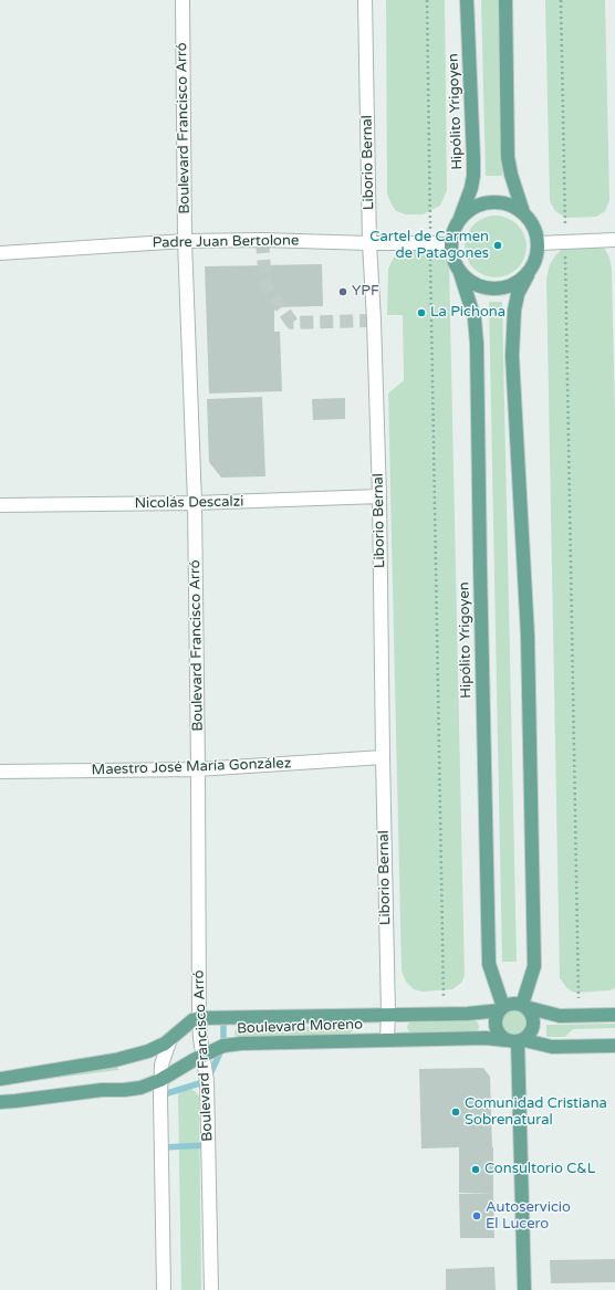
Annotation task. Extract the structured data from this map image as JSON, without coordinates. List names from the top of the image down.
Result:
{
  "streets": {
    "main road": ["Hipólito Yrigoyen", "Boulevard Moreno"],
    "street": [
      "Boulevard Francisco Arró",
      "Liborio Bernal",
      "Padre Juan Bertolone",
      "Nicolás Descalzi",
      "Maestro José María González"
    ]
  },
  "crossings": [
    ["Hipólito Yrigoyen", "Padre Juan Bertolone"],
    ["Hipólito Yrigoyen", "Boulevard Moreno"],
    ["Boulevard Francisco Arró", "Padre Juan Bertolone"],
    ["Boulevard Francisco Arró", "Nicolás Descalzi"],
    ["Boulevard Francisco Arró", "Maestro José María González"],
    ["Boulevard Francisco Arró", "Boulevard Moreno"],
    ["Liborio Bernal", "Padre Juan Bertolone"],
    ["Liborio Bernal", "Nicolás Descalzi"],
    ["Liborio Bernal", "Maestro José María González"],
    ["Liborio Bernal", "Boulevard Moreno"]
  ],
  "places": [
    "Cartel de Carmen de Patagones",
    "YPF",
    "La Pichona",
    "Comunidad Cristiana Sobrenatural",
    "Consultorio C&L",
    "Autoservicio El Lucero"
  ]
}
